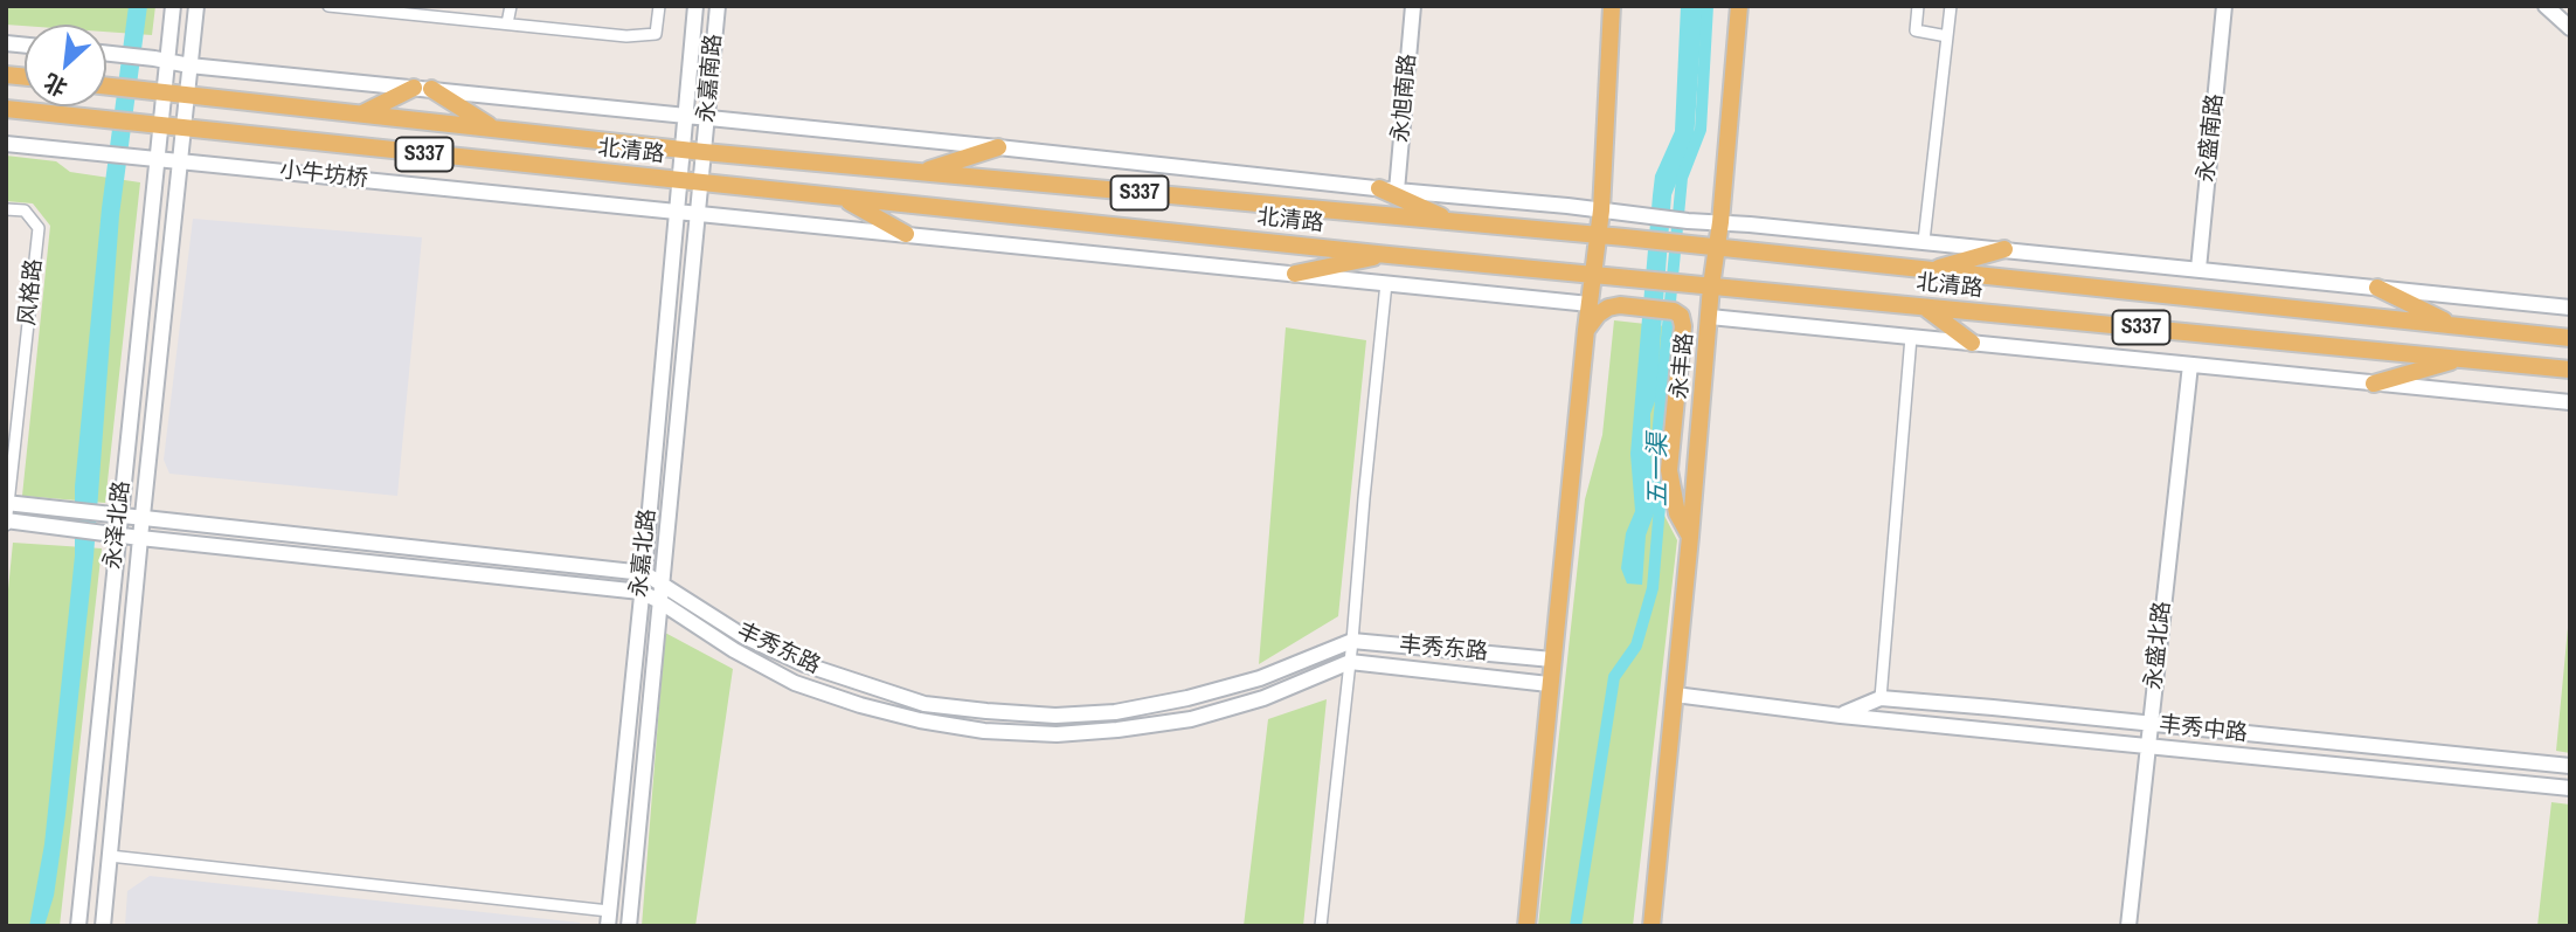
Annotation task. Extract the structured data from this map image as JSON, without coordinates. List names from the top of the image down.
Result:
{
  "streets": {
    "main road": ["北清路", "S337", "永丰路"],
    "street": [
      "永嘉南路",
      "永旭南路",
      "永盛南路",
      "小牛坊桥",
      "风格路",
      "永泽北路",
      "永嘉北路",
      "永盛北路",
      "丰秀东路",
      "丰秀中路"
    ]
  },
  "crossings": [
    ["永嘉南路", "北清路"],
    ["永嘉南路", "永嘉北路"],
    ["永旭南路", "北清路"],
    ["永盛南路", "北清路"],
    ["北清路", "永丰路"],
    ["北清路", "永泽北路"],
    ["北清路", "永嘉北路"],
    ["小牛坊桥", "永泽北路"],
    ["小牛坊桥", "永嘉北路"],
    ["风格路", "丰秀东路"],
    ["永丰路", "丰秀中路"],
    ["永泽北路", "丰秀东路"],
    ["永嘉北路", "丰秀东路"],
    ["永盛北路", "丰秀中路"]
  ],
  "water": ["五一渠"],
  "north": "bottom left"
}
